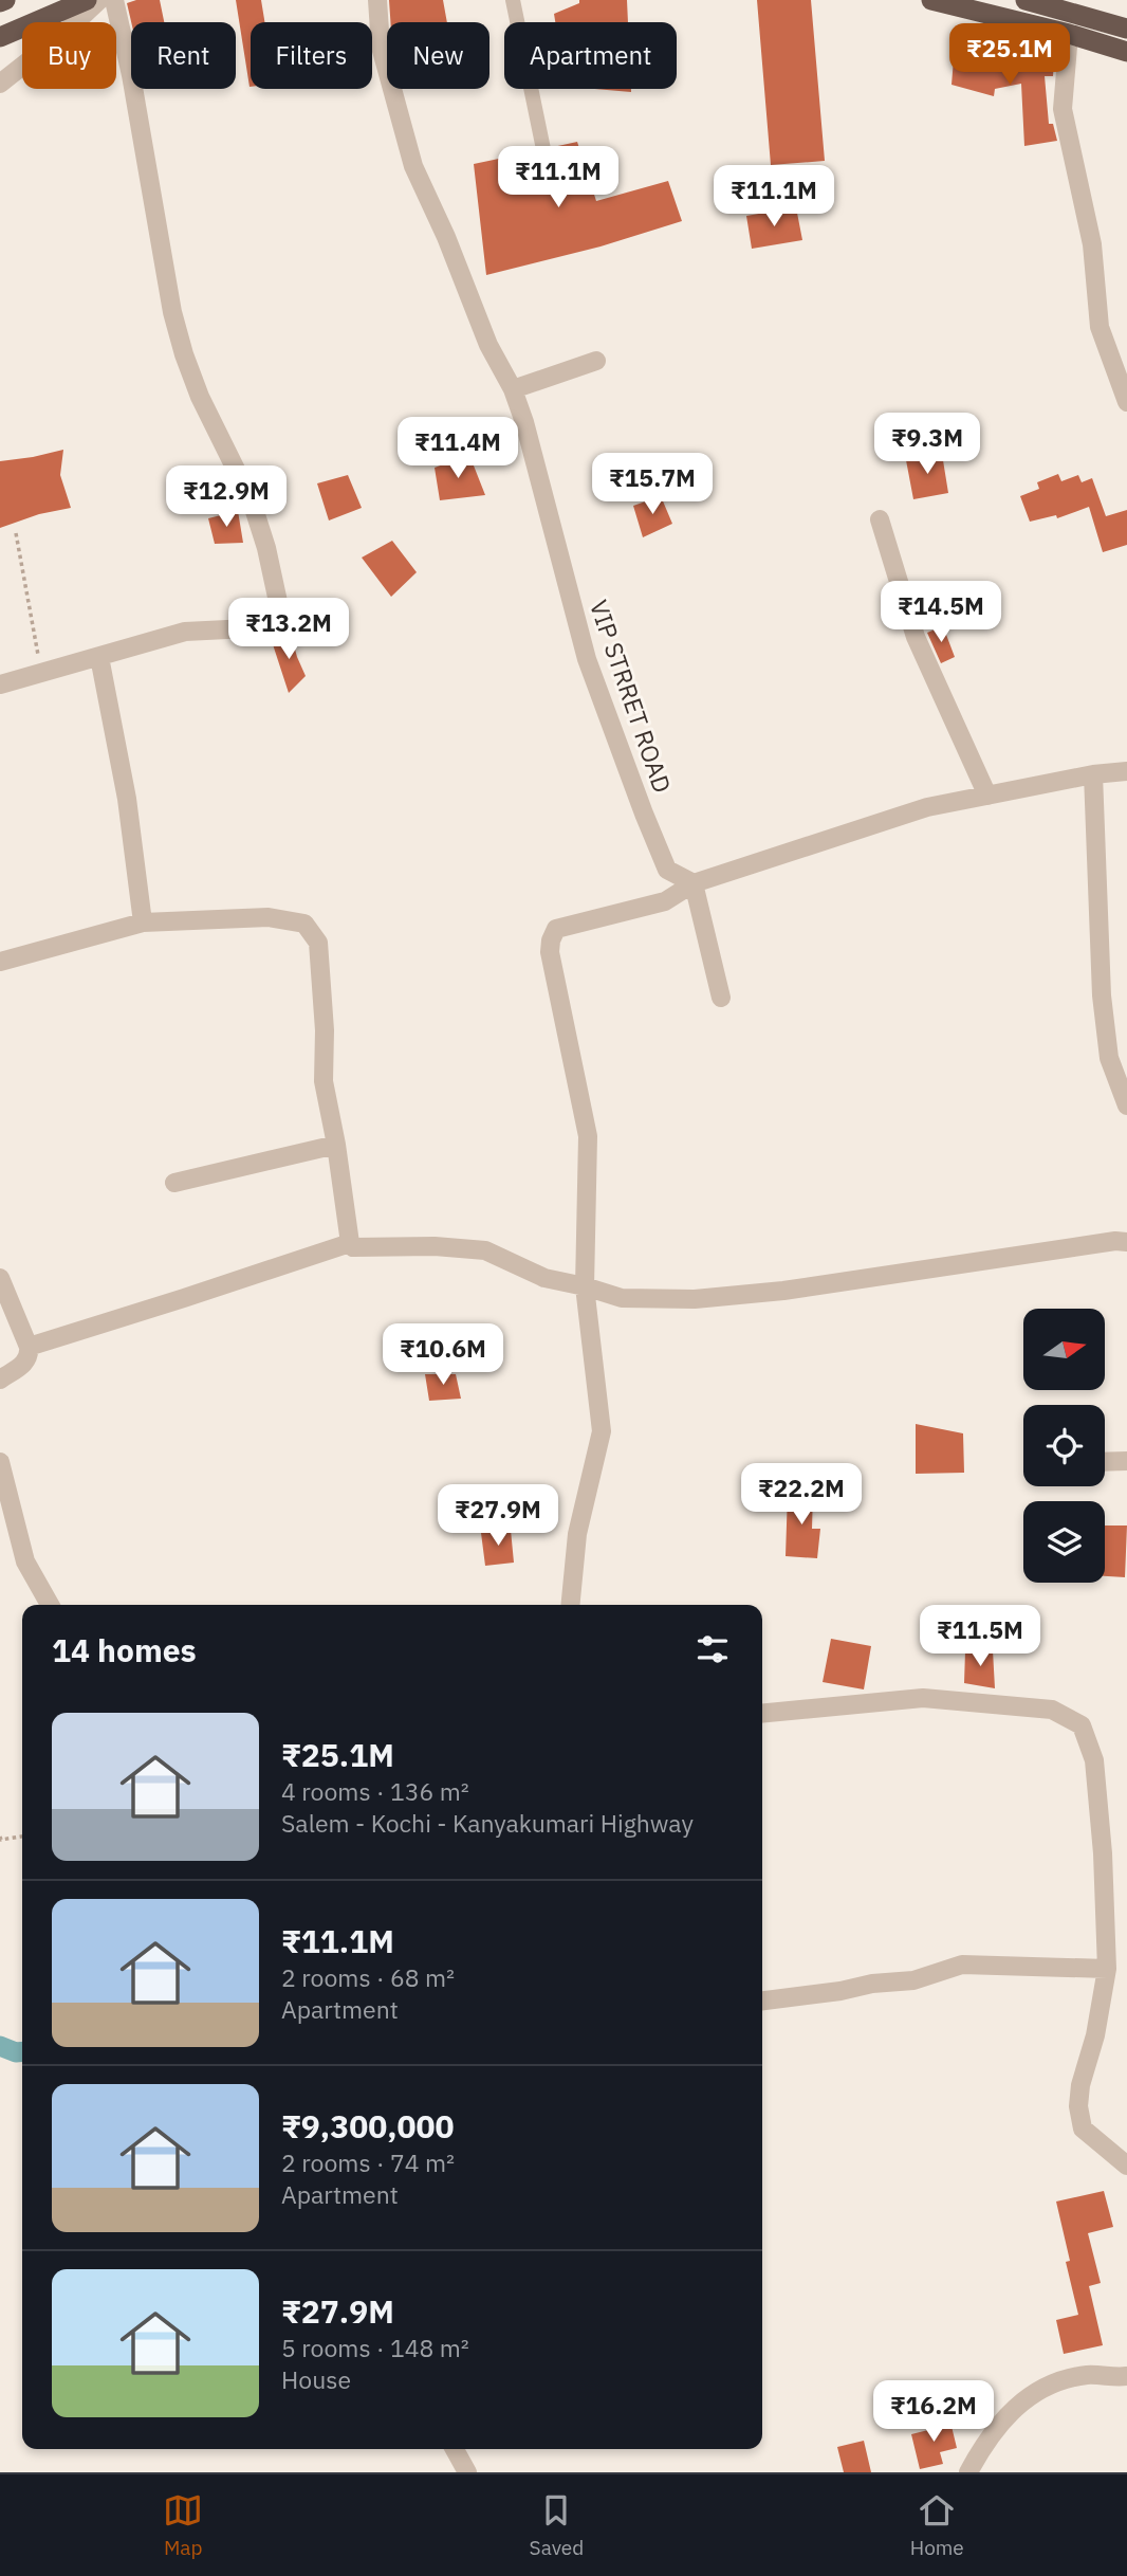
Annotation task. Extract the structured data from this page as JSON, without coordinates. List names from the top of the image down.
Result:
{
  "streets": {
    "street": ["VIP STRRET ROAD"]
  },
  "north": "right",
  "page": {
    "chip": [
      "Buy",
      "Rent",
      "Filters",
      "New",
      "Apartment"
    ],
    "price": [
      "₹25.1M",
      "₹11.1M",
      "₹11.1M",
      "₹9.3M",
      "₹11.4M",
      "₹15.7M",
      "₹12.9M",
      "₹14.5M",
      "₹13.2M",
      "₹10.6M",
      "₹22.2M",
      "₹27.9M",
      "₹11.5M",
      "₹16.2M"
    ],
    "heading": "14 homes",
    "list": [
      {
        "name": "₹25.1M",
        "note": "4 rooms · 136 m² · Salem - Kochi - Kanyakumari Highway"
      },
      {
        "name": "₹11.1M",
        "note": "2 rooms · 68 m² · Apartment"
      },
      {
        "name": "₹9,300,000",
        "note": "2 rooms · 74 m² · Apartment"
      },
      {
        "name": "₹27.9M",
        "note": "5 rooms · 148 m² · House"
      }
    ],
    "tabs": ["Map", "Saved", "Home"]
  }
}
